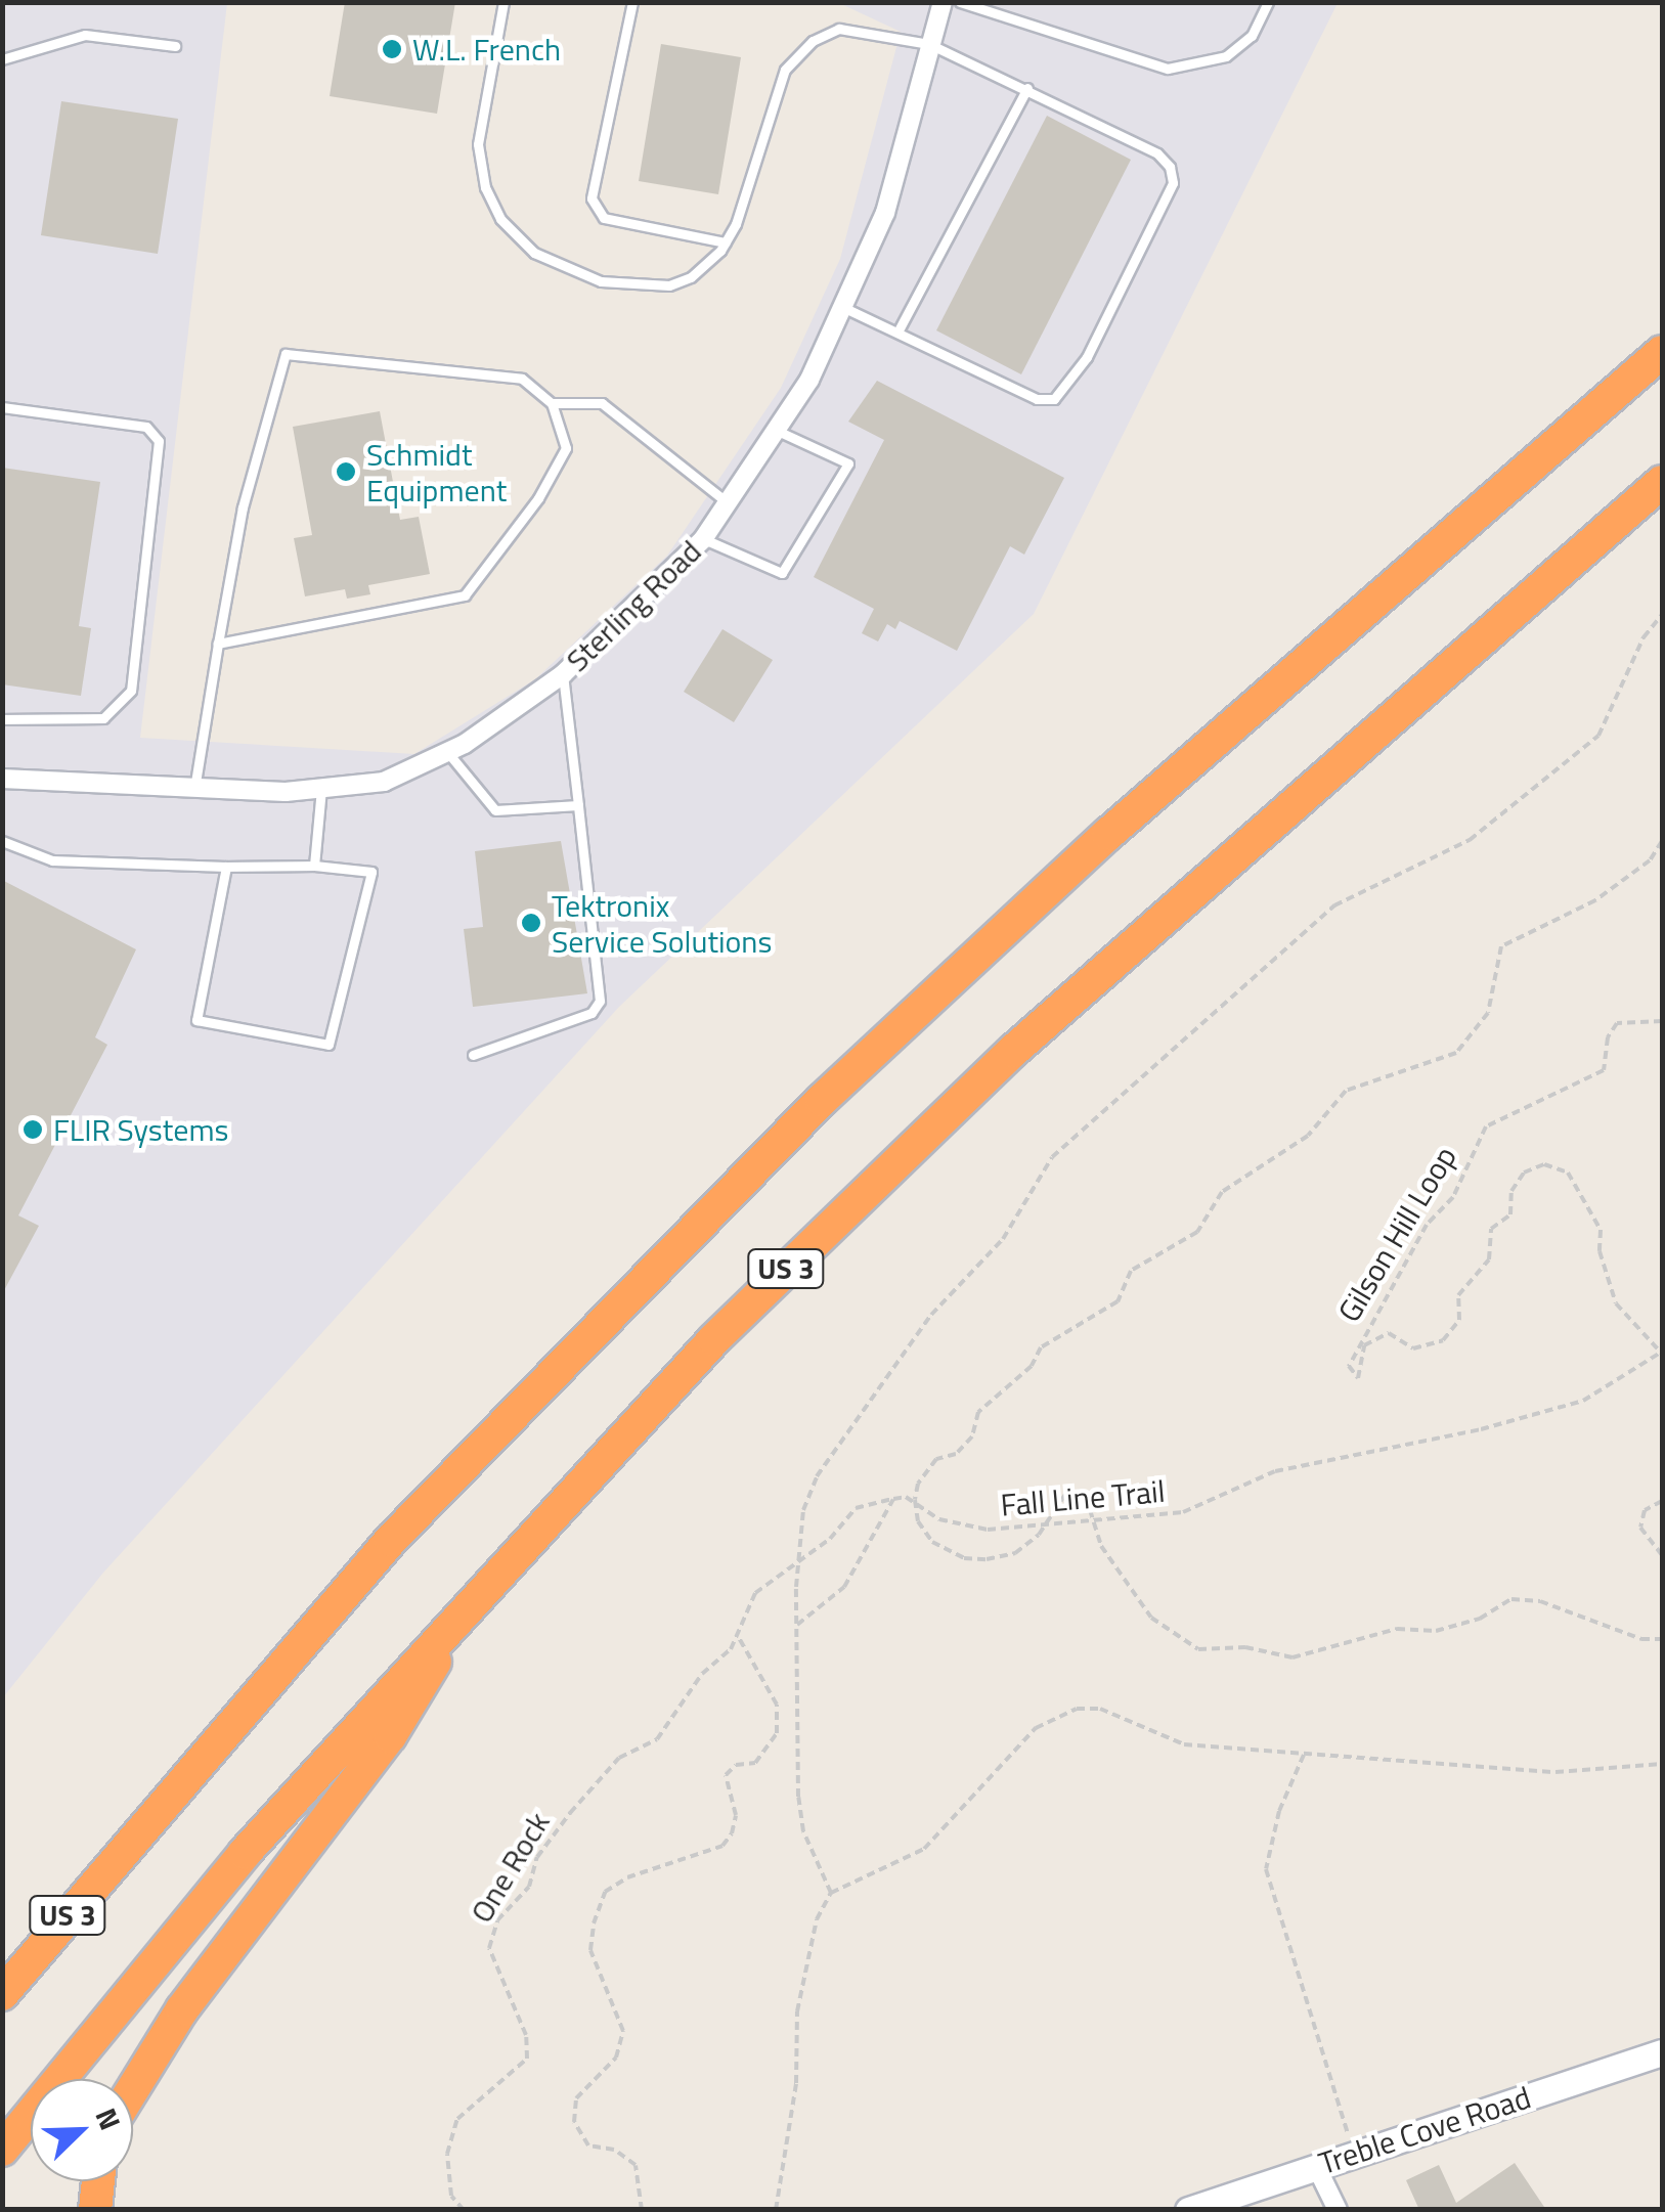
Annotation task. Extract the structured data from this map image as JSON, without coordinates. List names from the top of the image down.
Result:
{
  "streets": {
    "highway": ["US 3"],
    "main road": ["Treble Cove Road"],
    "street": ["Sterling Road"],
    "path": ["Gilson Hill Loop", "Fall Line Trail", "One Rock"]
  },
  "crossings": [
    ["Gilson Hill Loop", "Fall Line Trail"],
    ["Fall Line Trail", "One Rock"]
  ],
  "places": [
    "W.L. French",
    "Schmidt Equipment",
    "Tektronix Service Solutions",
    "FLIR Systems"
  ],
  "north": "top right"
}
